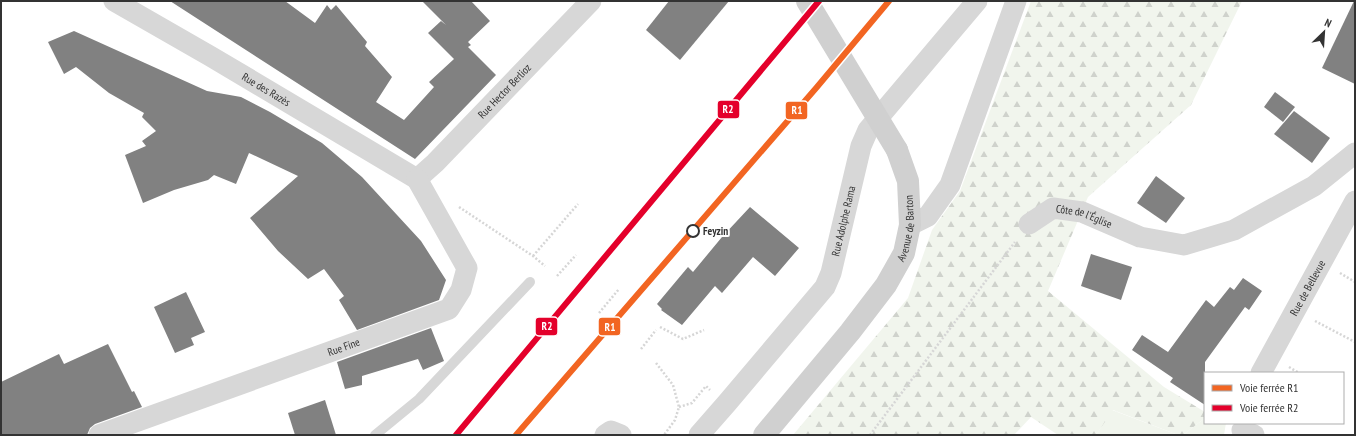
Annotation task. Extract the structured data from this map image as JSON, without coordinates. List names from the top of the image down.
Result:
{
  "streets": {
    "street": [
      "Rue des Razès",
      "Rue Hector Berlioz",
      "Côte de l'Église",
      "Rue Adolphe Rama",
      "Avenue de Barton",
      "Rue de Bellevue",
      "Rue Fine"
    ]
  },
  "crossings": [
    ["Rue des Razès", "Rue Hector Berlioz"],
    ["Rue des Razès", "Rue Fine"],
    ["Rue Hector Berlioz", "Rue Fine"]
  ],
  "places": ["Feyzin"],
  "lines": ["rail line R1", "rail line R2"],
  "legend": ["Voie ferrée R1", "Voie ferrée R2"],
  "north": "top right"
}
